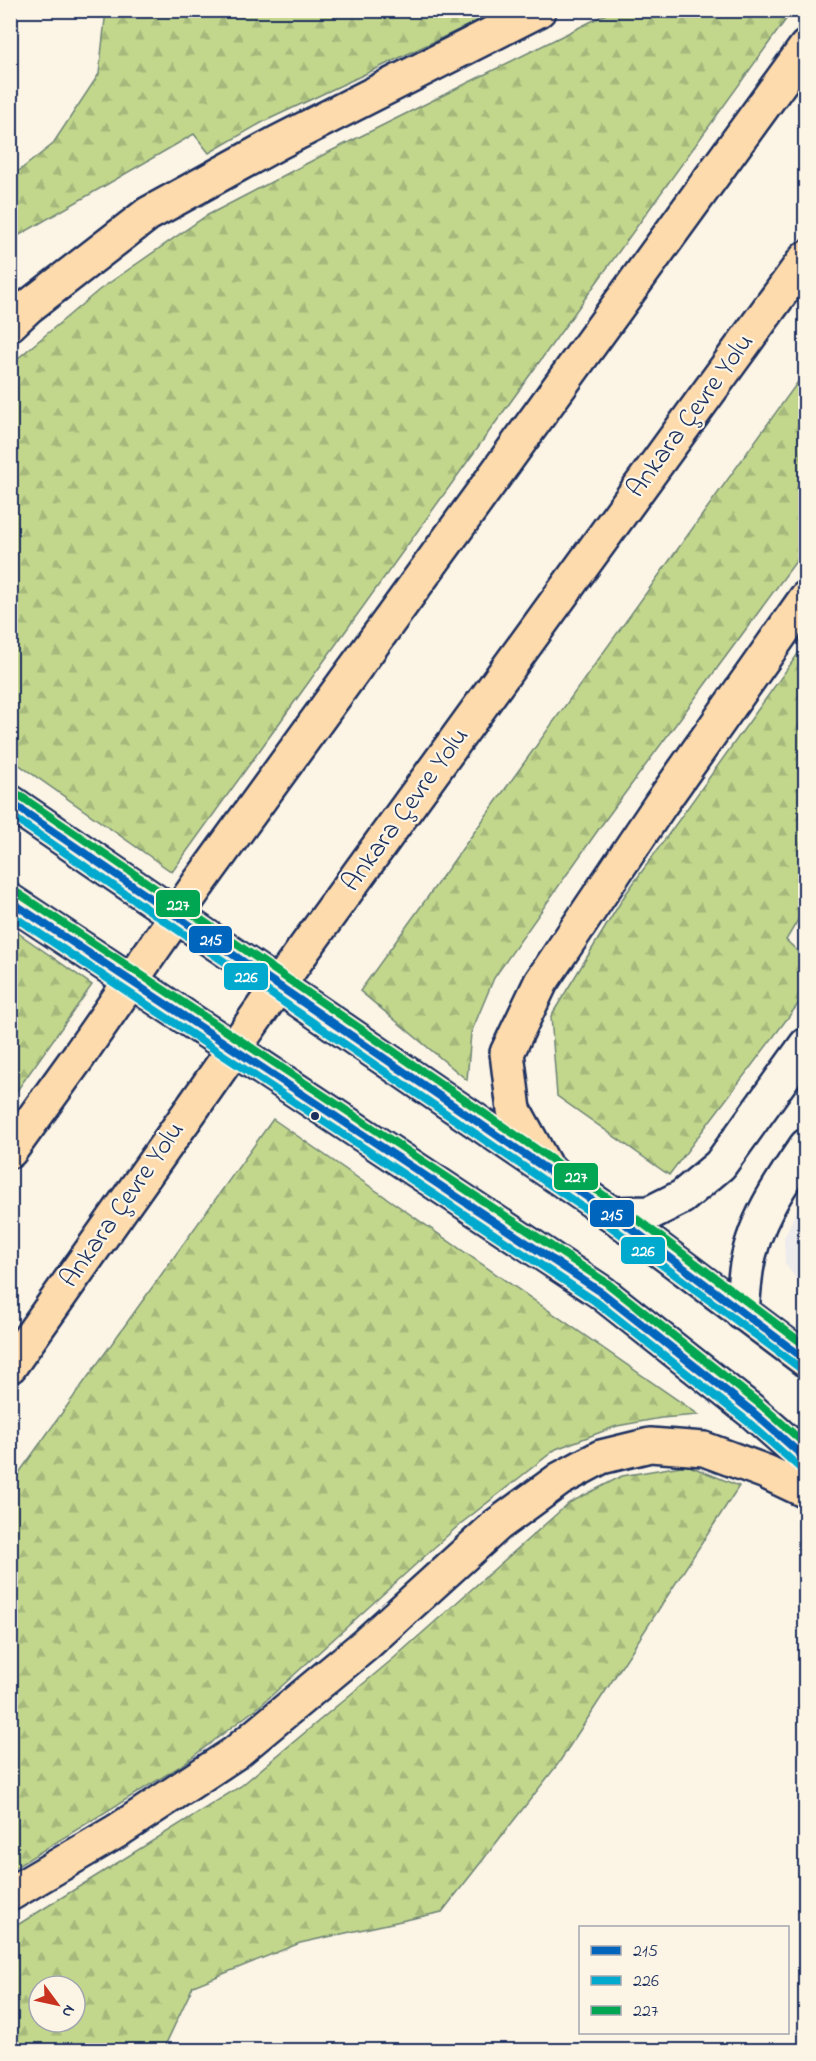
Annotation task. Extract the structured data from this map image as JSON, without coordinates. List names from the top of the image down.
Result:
{
  "streets": {
    "main road": ["Ankara Çevre Yolu"]
  },
  "lines": ["transit line 227", "transit line 215", "transit line 226"],
  "legend": ["215", "226", "227"],
  "north": "bottom right"
}
